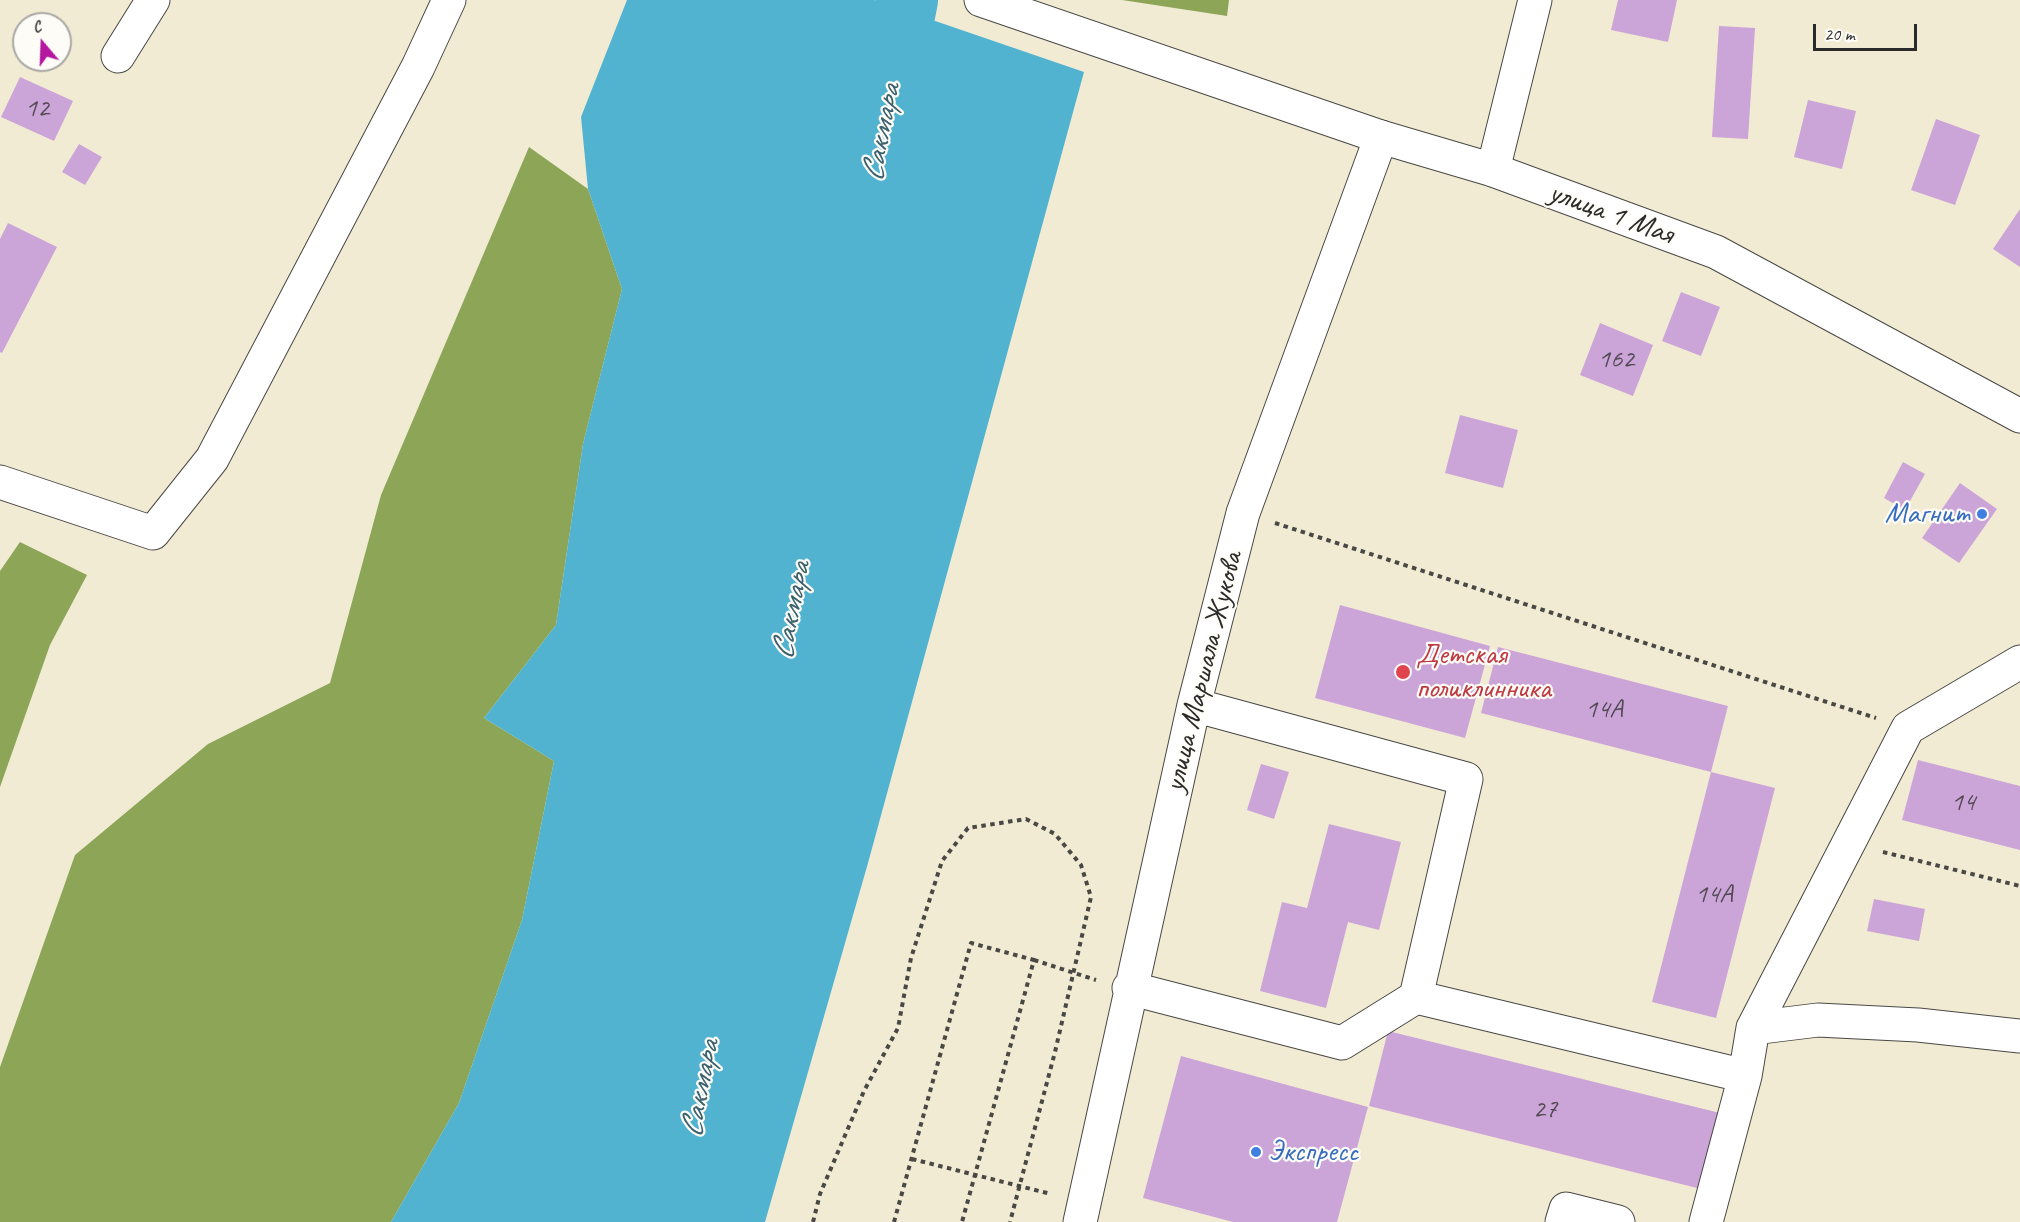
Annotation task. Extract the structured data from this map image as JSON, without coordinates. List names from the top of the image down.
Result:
{
  "streets": {
    "street": ["улица 1 Мая", "улица Маршала Жукова"]
  },
  "crossings": [
    ["улица 1 Мая", "улица Маршала Жукова"]
  ],
  "water": ["Сакмара"],
  "places": ["Магнит", "Детская поликлинника", "Экспресс"],
  "house_numbers": [
    "12",
    "162",
    "14А",
    "14",
    "14А",
    "27"
  ],
  "scale_bar": "20 m",
  "north": "top"
}
